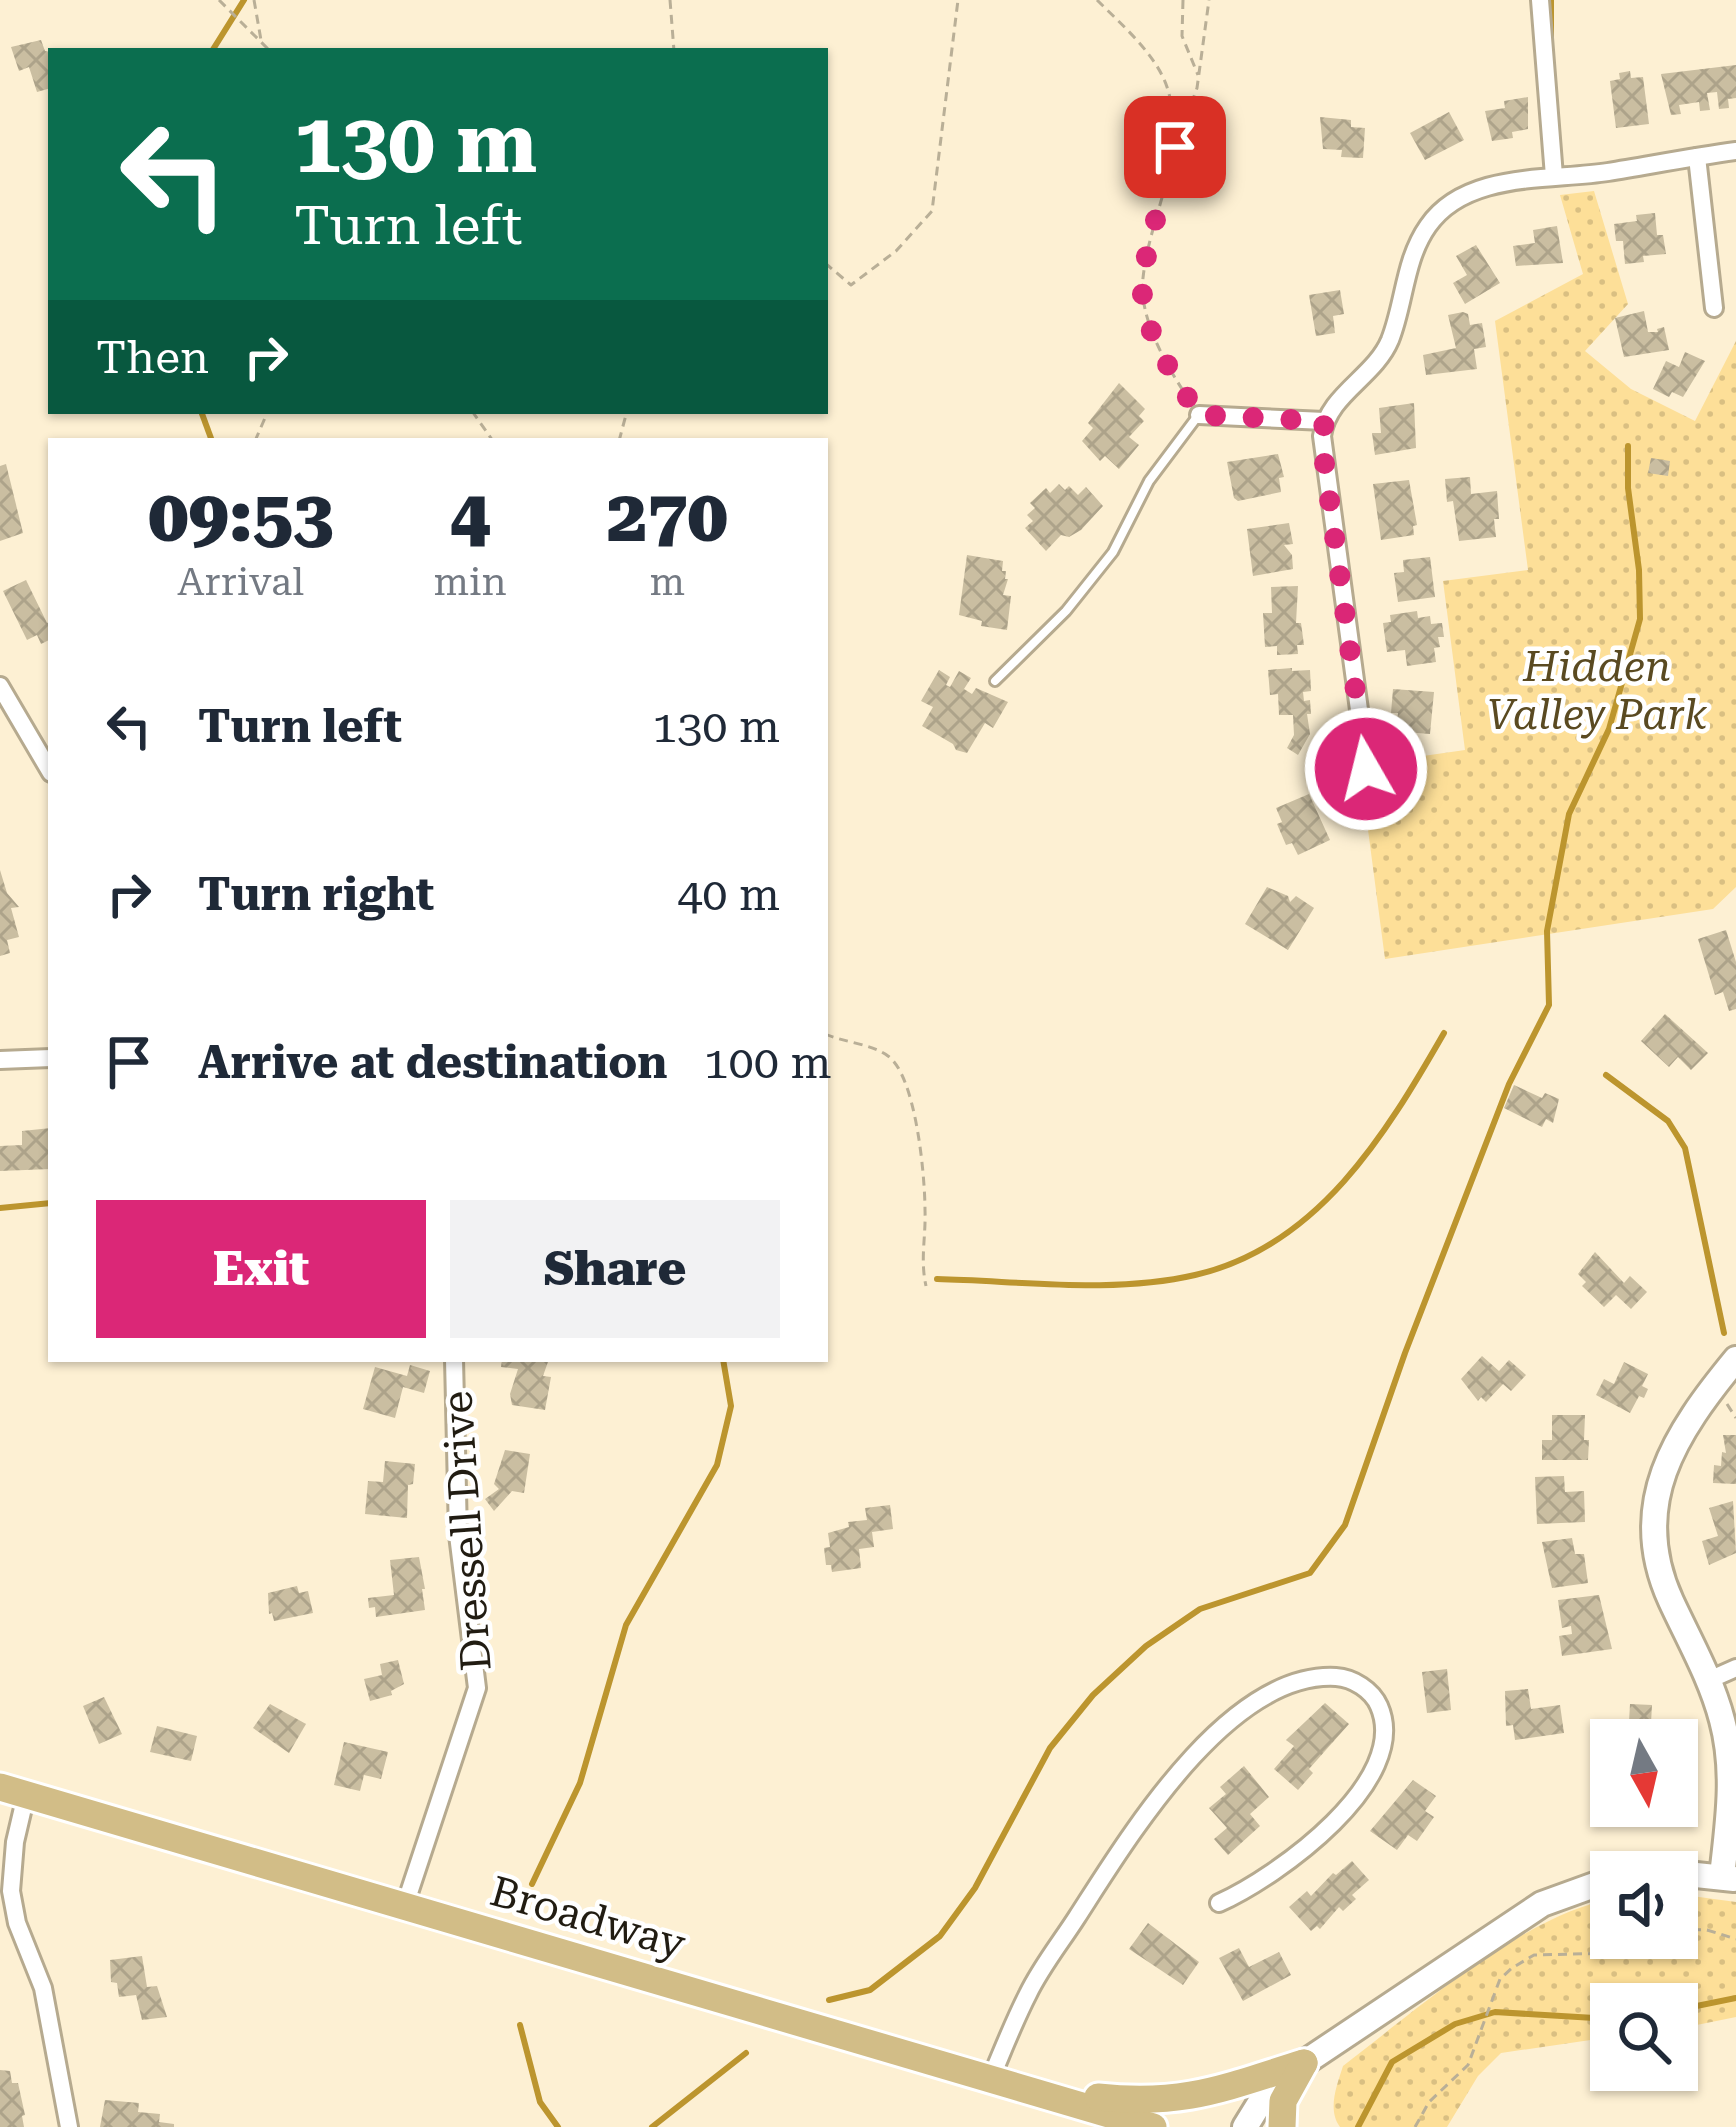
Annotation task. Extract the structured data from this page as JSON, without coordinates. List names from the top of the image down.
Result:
{
  "streets": {
    "main road": ["Broadway"],
    "street": ["Dressell Drive"]
  },
  "crossings": [
    ["Dressell Drive", "Broadway"]
  ],
  "parks": ["Hidden Valley Park"],
  "north": "bottom",
  "page": {
    "turn": ["130 m", "Turn left"],
    "then": "Then",
    "eta": [
      "09:53",
      "Arrival",
      "4",
      "min",
      "270",
      "m"
    ],
    "list": [
      {
        "name": "Turn left",
        "value": "130 m"
      },
      {
        "name": "Turn right",
        "value": "40 m"
      },
      {
        "name": "Arrive at destination",
        "value": "100 m"
      }
    ],
    "buttons": ["Exit", "Share"]
  }
}
